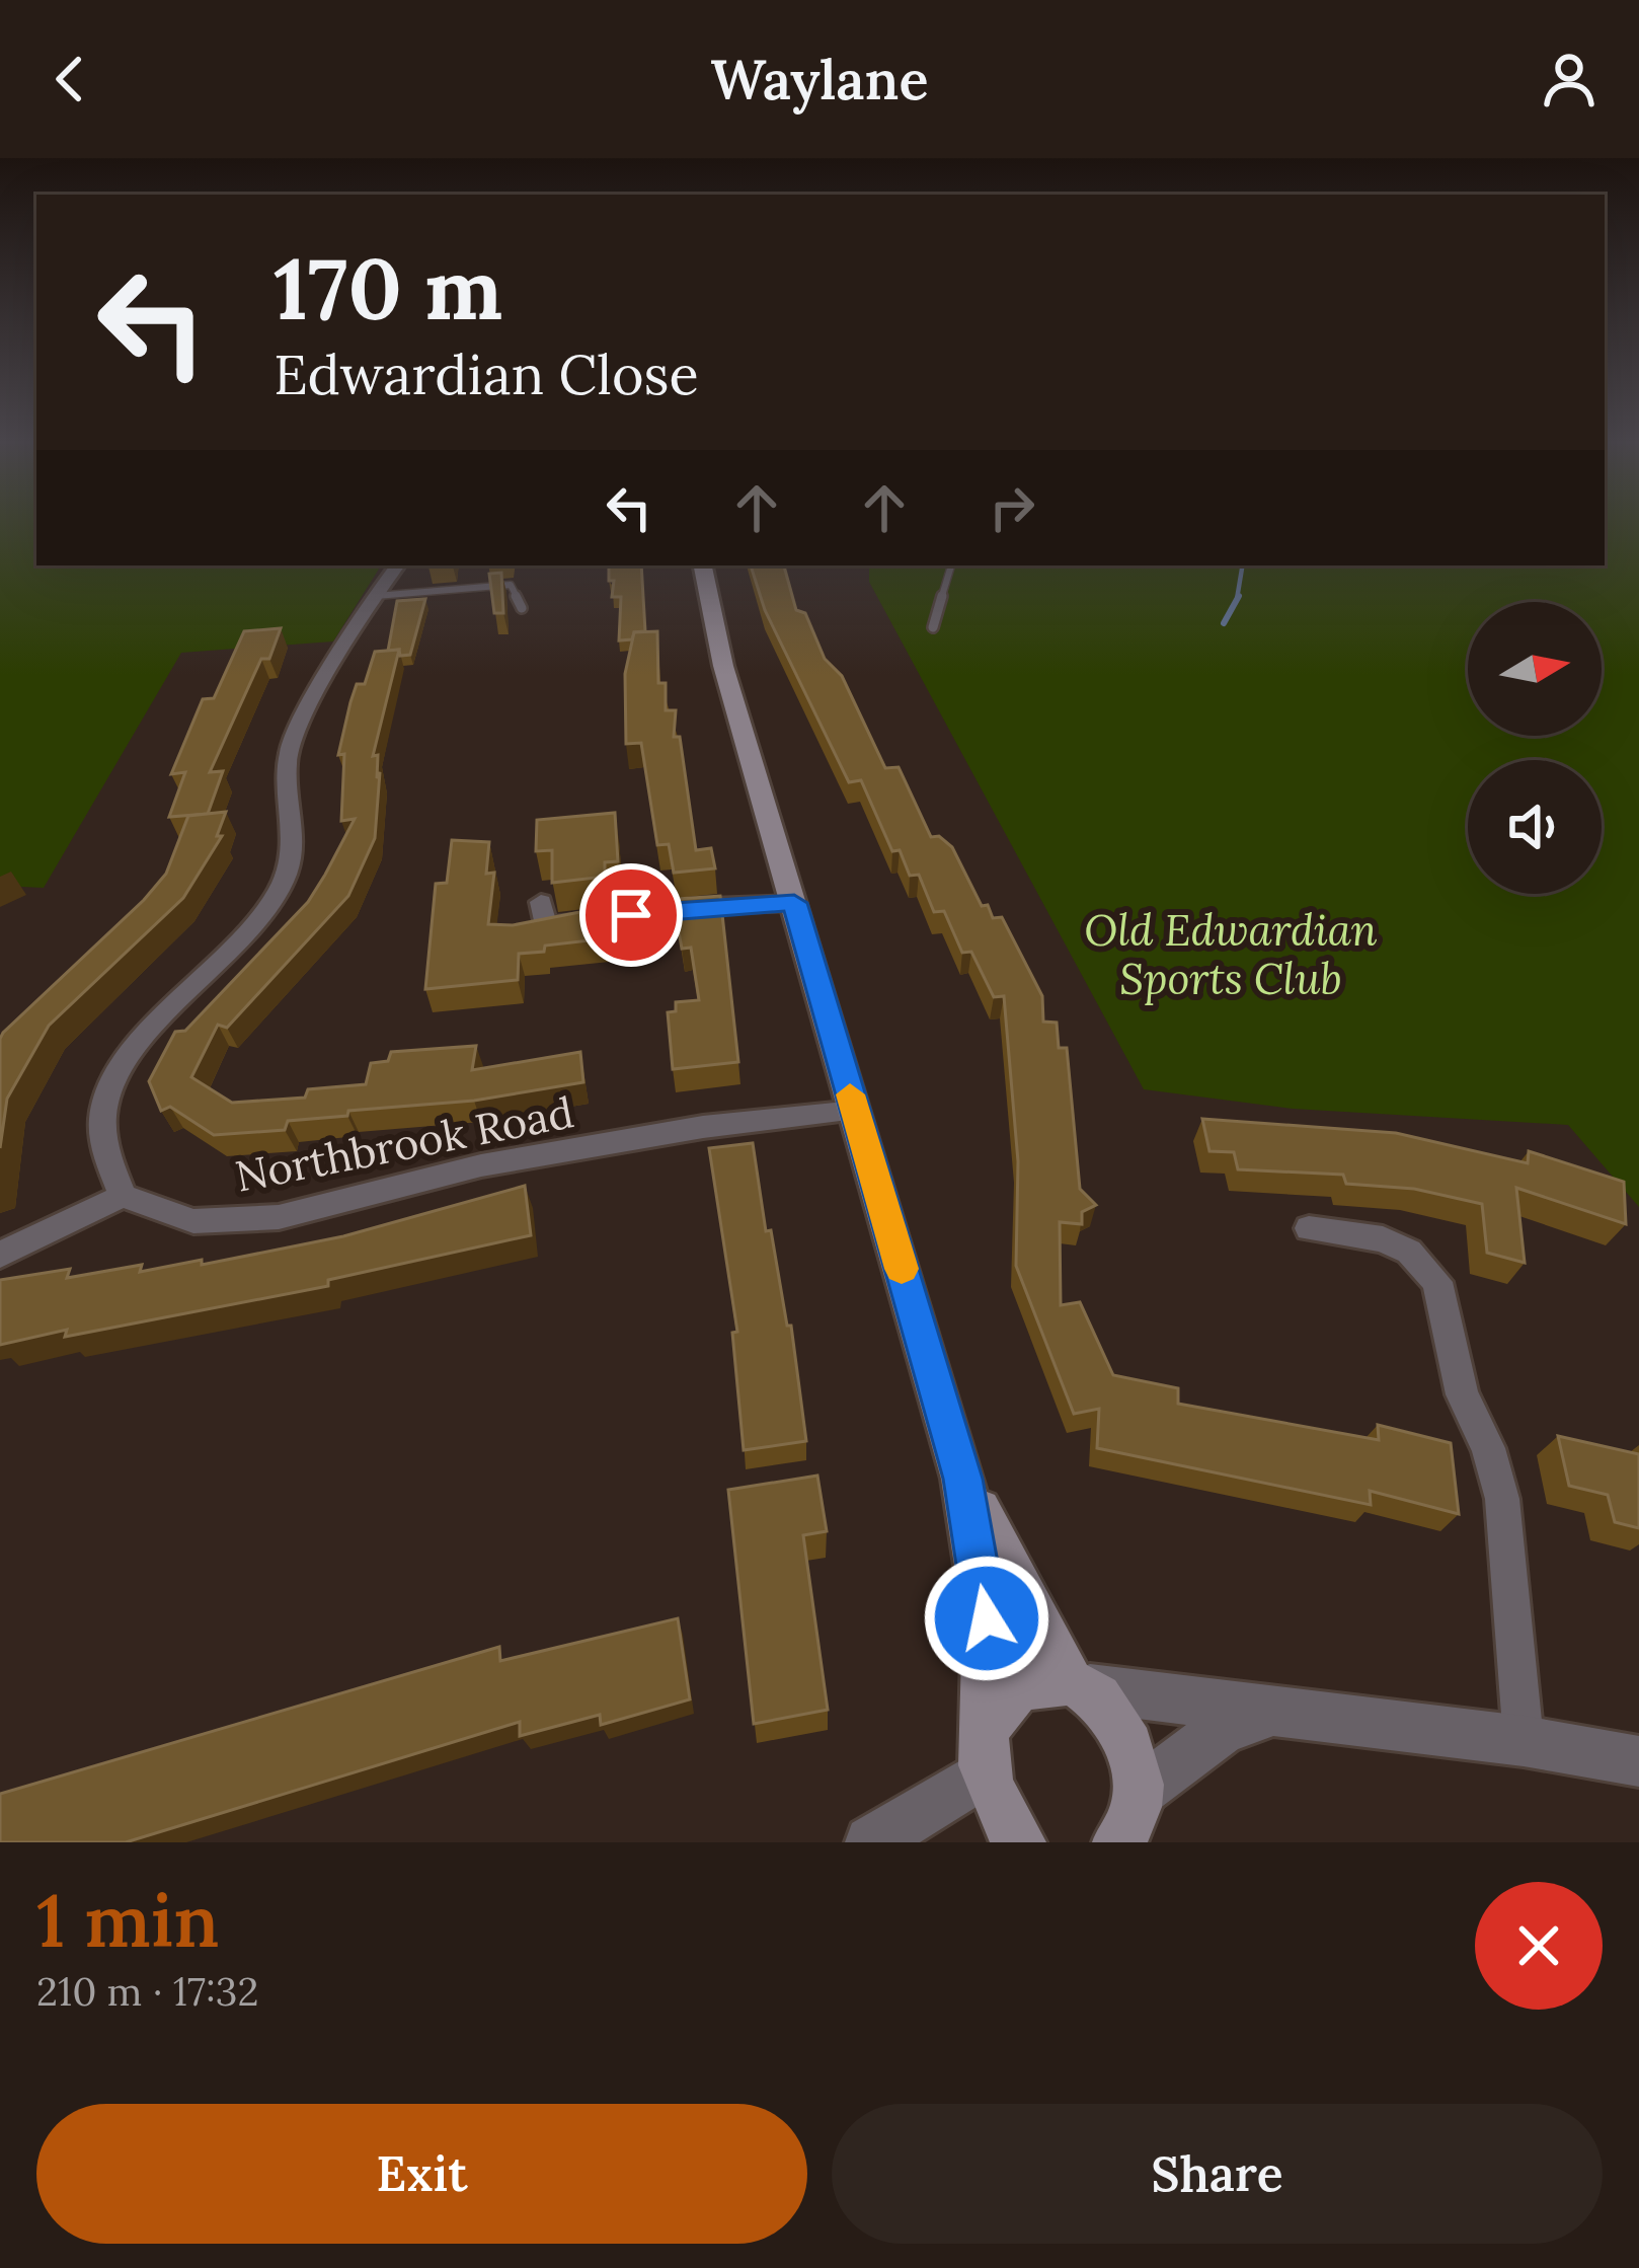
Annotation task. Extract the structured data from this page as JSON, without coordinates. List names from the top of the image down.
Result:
{
  "streets": {
    "street": ["Northbrook Road"]
  },
  "parks": ["Old Edwardian Sports Club"],
  "north": "right",
  "page": {
    "header": "Waylane",
    "turn": ["170 m", "Edwardian Close"],
    "heading": ["1 min", "210 m · 17:32"],
    "buttons": ["Exit", "Share"]
  }
}
